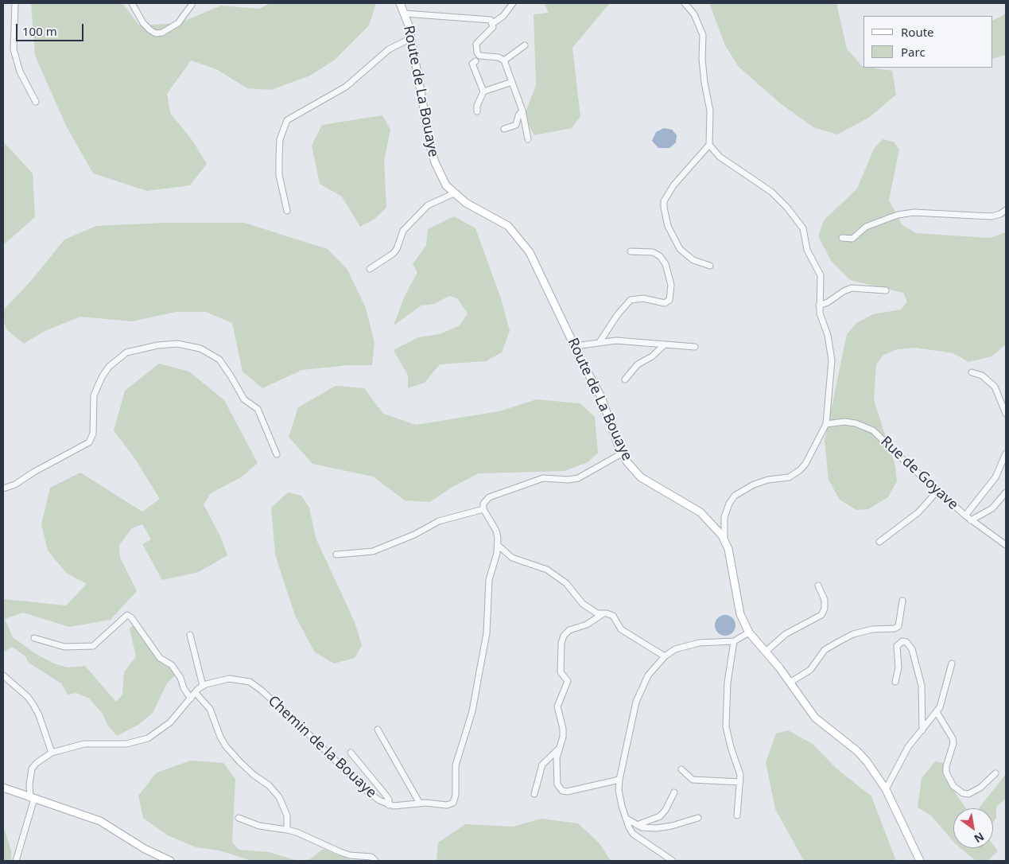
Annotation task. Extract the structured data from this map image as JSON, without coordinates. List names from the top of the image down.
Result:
{
  "streets": {
    "main road": ["Route de La Bouaye"],
    "street": ["Rue de Goyave", "Chemin de la Bouaye"]
  },
  "legend": ["Route", "Parc"],
  "scale_bar": "100 m",
  "north": "bottom right"
}
